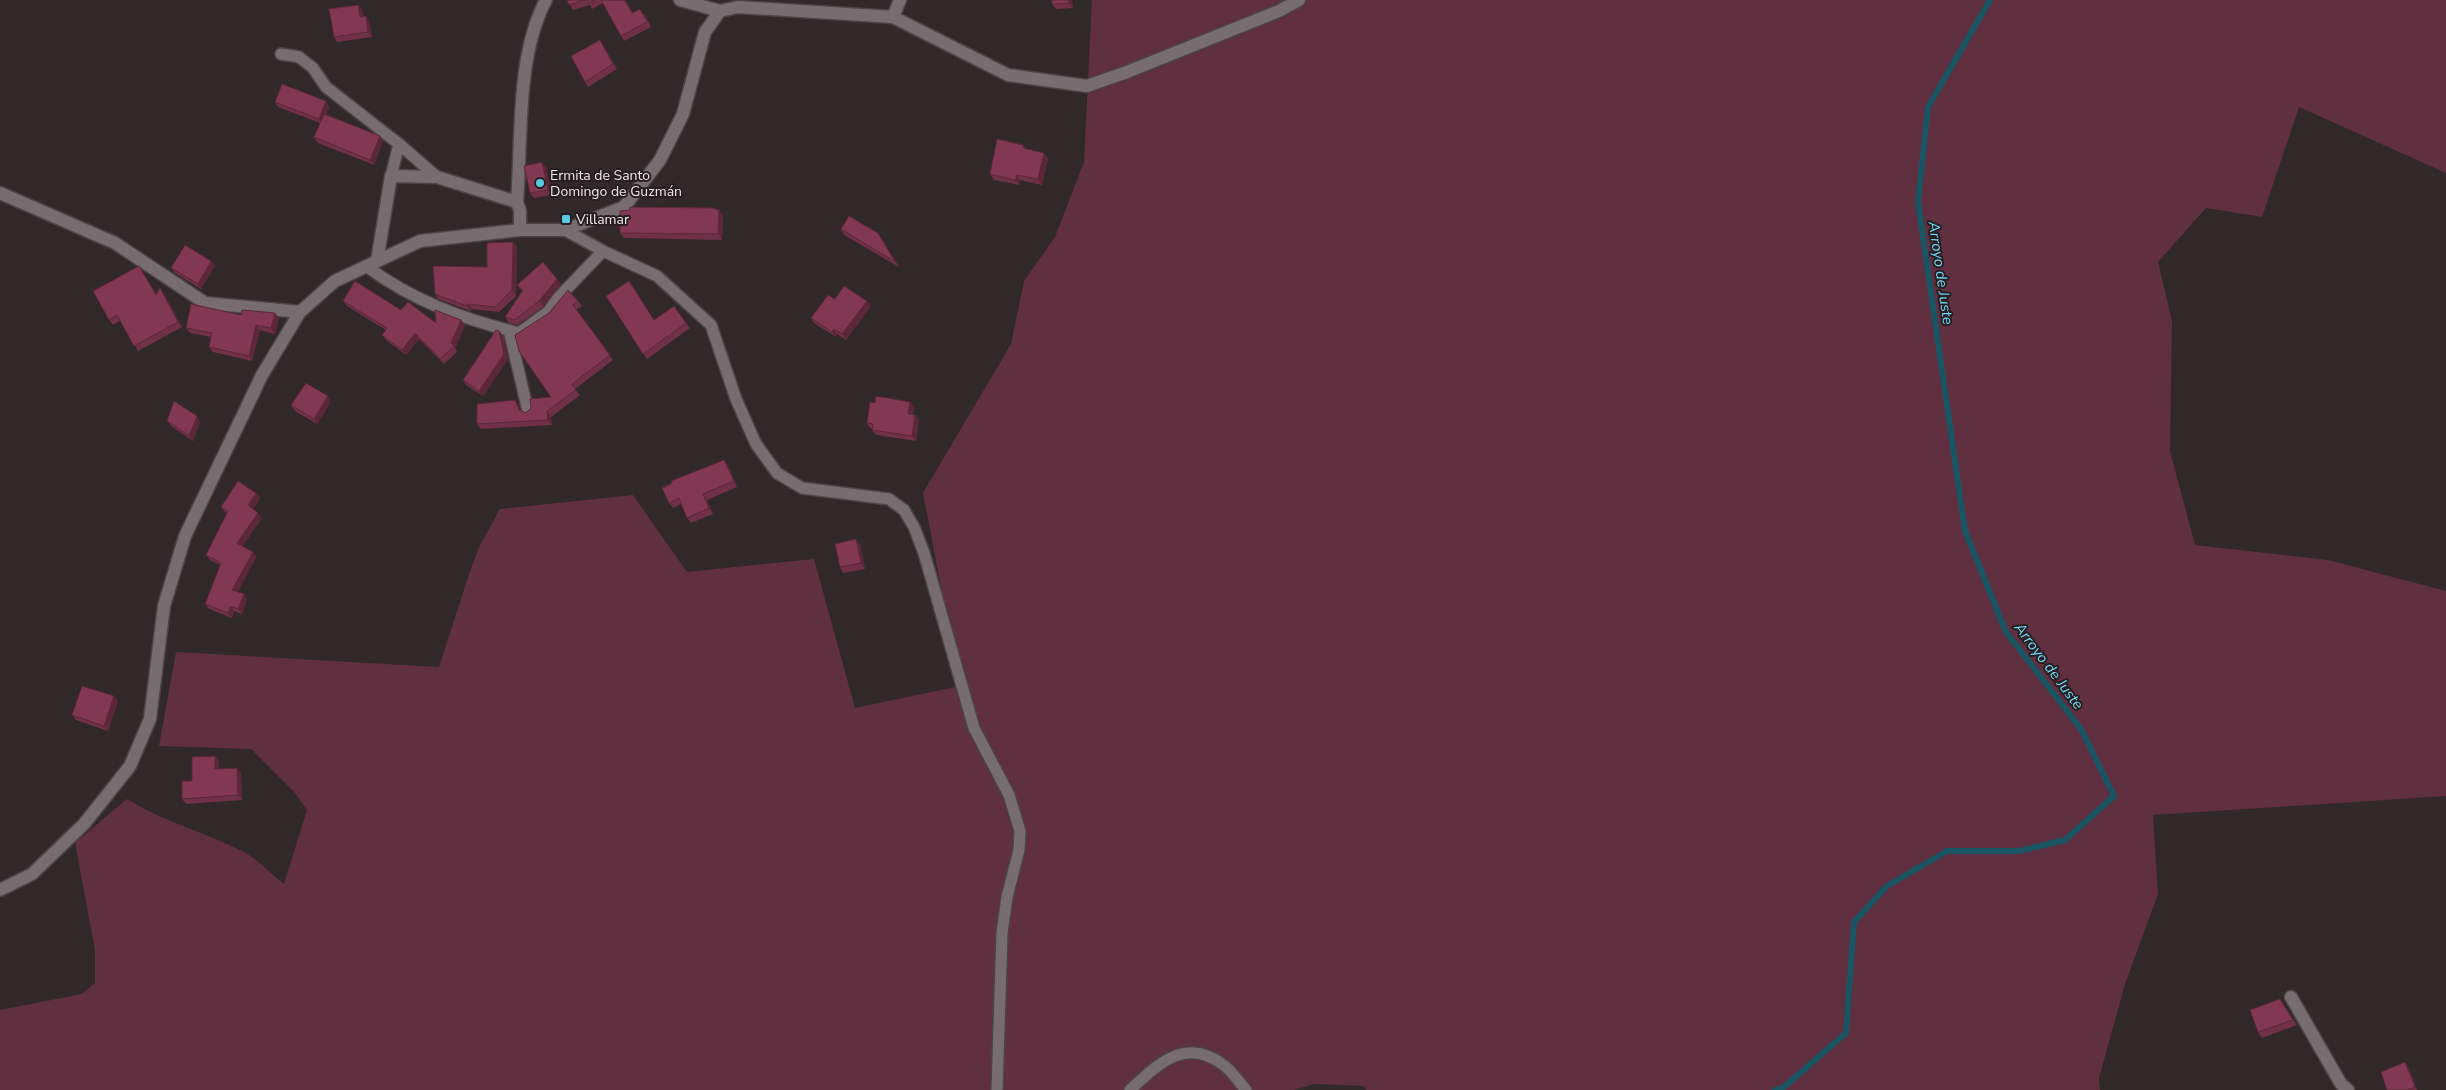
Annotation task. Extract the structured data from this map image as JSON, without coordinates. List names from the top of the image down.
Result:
{
  "water": ["Arroyo de Juste"],
  "places": {
    "other": ["Ermita de Santo Domingo de Guzmán"],
    "transit": ["Villamar"]
  }
}
